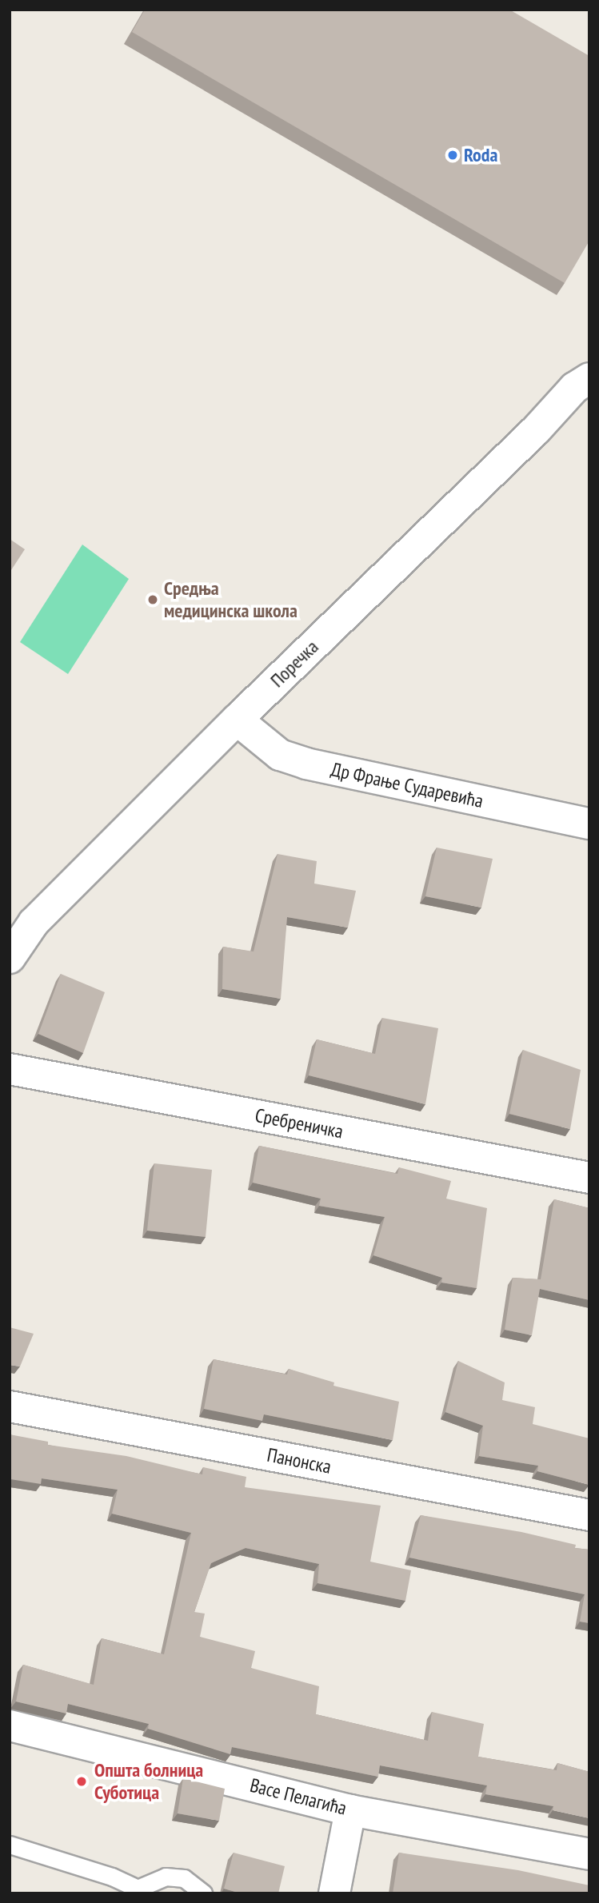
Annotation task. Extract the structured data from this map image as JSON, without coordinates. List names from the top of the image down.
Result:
{
  "streets": {
    "street": [
      "Поречка",
      "Др Фрање Сударевића",
      "Сребреничка",
      "Панонска",
      "Васе Пелагића"
    ]
  },
  "crossings": [
    ["Поречка", "Др Фрање Сударевића"]
  ],
  "places": ["Roda", "Средња медицинска школа", "Општа болница Суботица"]
}
